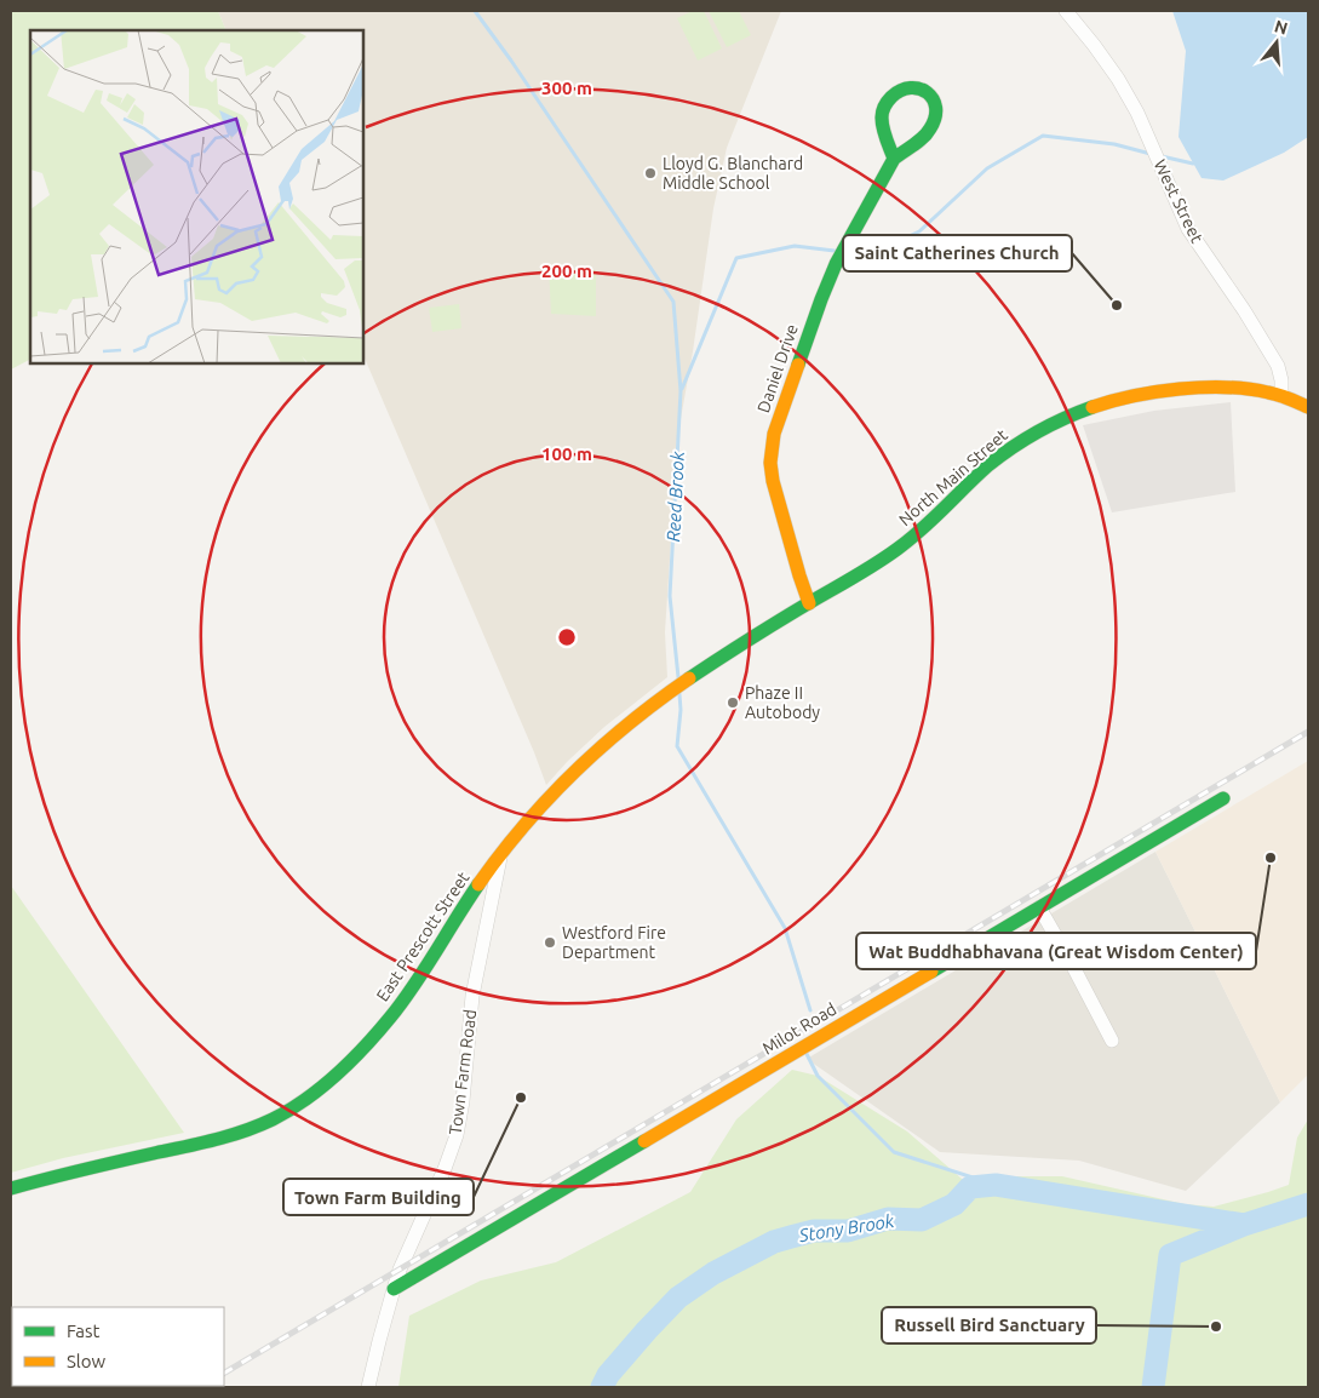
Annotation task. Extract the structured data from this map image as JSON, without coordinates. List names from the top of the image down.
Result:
{
  "streets": {
    "street": [
      "West Street",
      "Daniel Drive",
      "North Main Street",
      "East Prescott Street",
      "Milot Road",
      "Town Farm Road"
    ]
  },
  "crossings": [
    ["West Street", "North Main Street"],
    ["Daniel Drive", "North Main Street"],
    ["Daniel Drive", "East Prescott Street"],
    ["North Main Street", "East Prescott Street"],
    ["East Prescott Street", "Town Farm Road"],
    ["Milot Road", "Town Farm Road"]
  ],
  "water": ["Reed Brook", "Stony Brook"],
  "places": [
    "Lloyd G. Blanchard Middle School",
    "Saint Catherines Church",
    "Phaze II Autobody",
    "Wat Buddhabhavana (Great Wisdom Center)",
    "Westford Fire Department",
    "Town Farm Building",
    "Russell Bird Sanctuary"
  ],
  "legend": ["Fast", "Slow"],
  "north": "top",
  "rings": ["300 m", "200 m", "100 m"]
}
